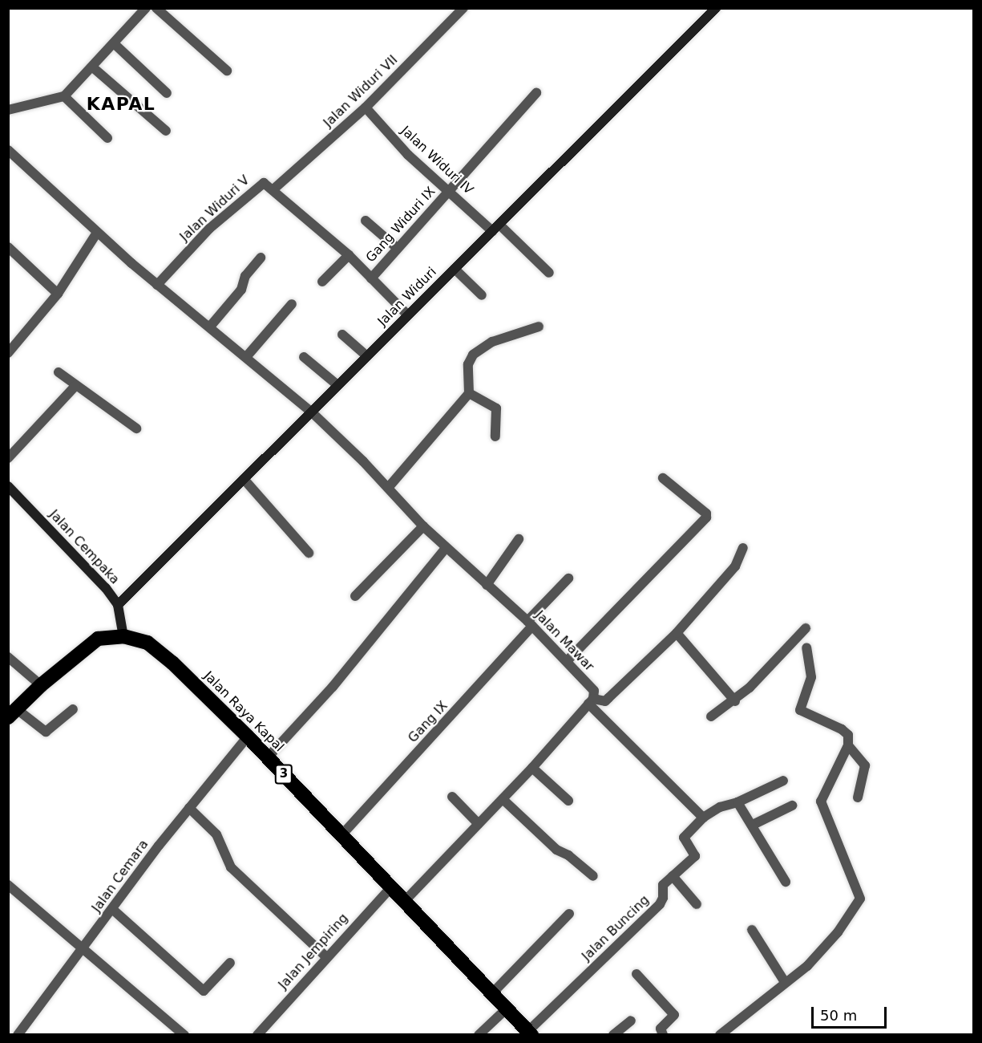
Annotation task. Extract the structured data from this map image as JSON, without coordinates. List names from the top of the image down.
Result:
{
  "streets": {
    "highway": ["Jalan Raya Kapal", "3"],
    "street": [
      "Jalan Widuri VII",
      "Jalan Widuri IV",
      "Jalan Widuri V",
      "Gang Widuri IX",
      "Jalan Widuri",
      "Jalan Cempaka",
      "Jalan Mawar",
      "Gang IX",
      "Jalan Cemara",
      "Jalan Buncing",
      "Jalan Jempiring"
    ]
  },
  "crossings": [
    ["Jalan Widuri VII", "Jalan Widuri IV"],
    ["Jalan Widuri VII", "Jalan Widuri V"],
    ["Jalan Widuri IV", "Gang Widuri IX"],
    ["Jalan Widuri IV", "Jalan Widuri"],
    ["Jalan Widuri V", "Jalan Mawar"],
    ["Jalan Widuri", "Jalan Cempaka"],
    ["Jalan Widuri", "Jalan Mawar"],
    ["Jalan Cempaka", "Jalan Raya Kapal"],
    ["Jalan Mawar", "Gang IX"],
    ["Jalan Mawar", "Jalan Buncing"],
    ["Jalan Raya Kapal", "Gang IX"],
    ["Jalan Raya Kapal", "Jalan Cemara"],
    ["Jalan Raya Kapal", "Jalan Buncing"],
    ["Jalan Raya Kapal", "Jalan Jempiring"]
  ],
  "districts": ["KAPAL"],
  "scale_bar": "50 m"
}
